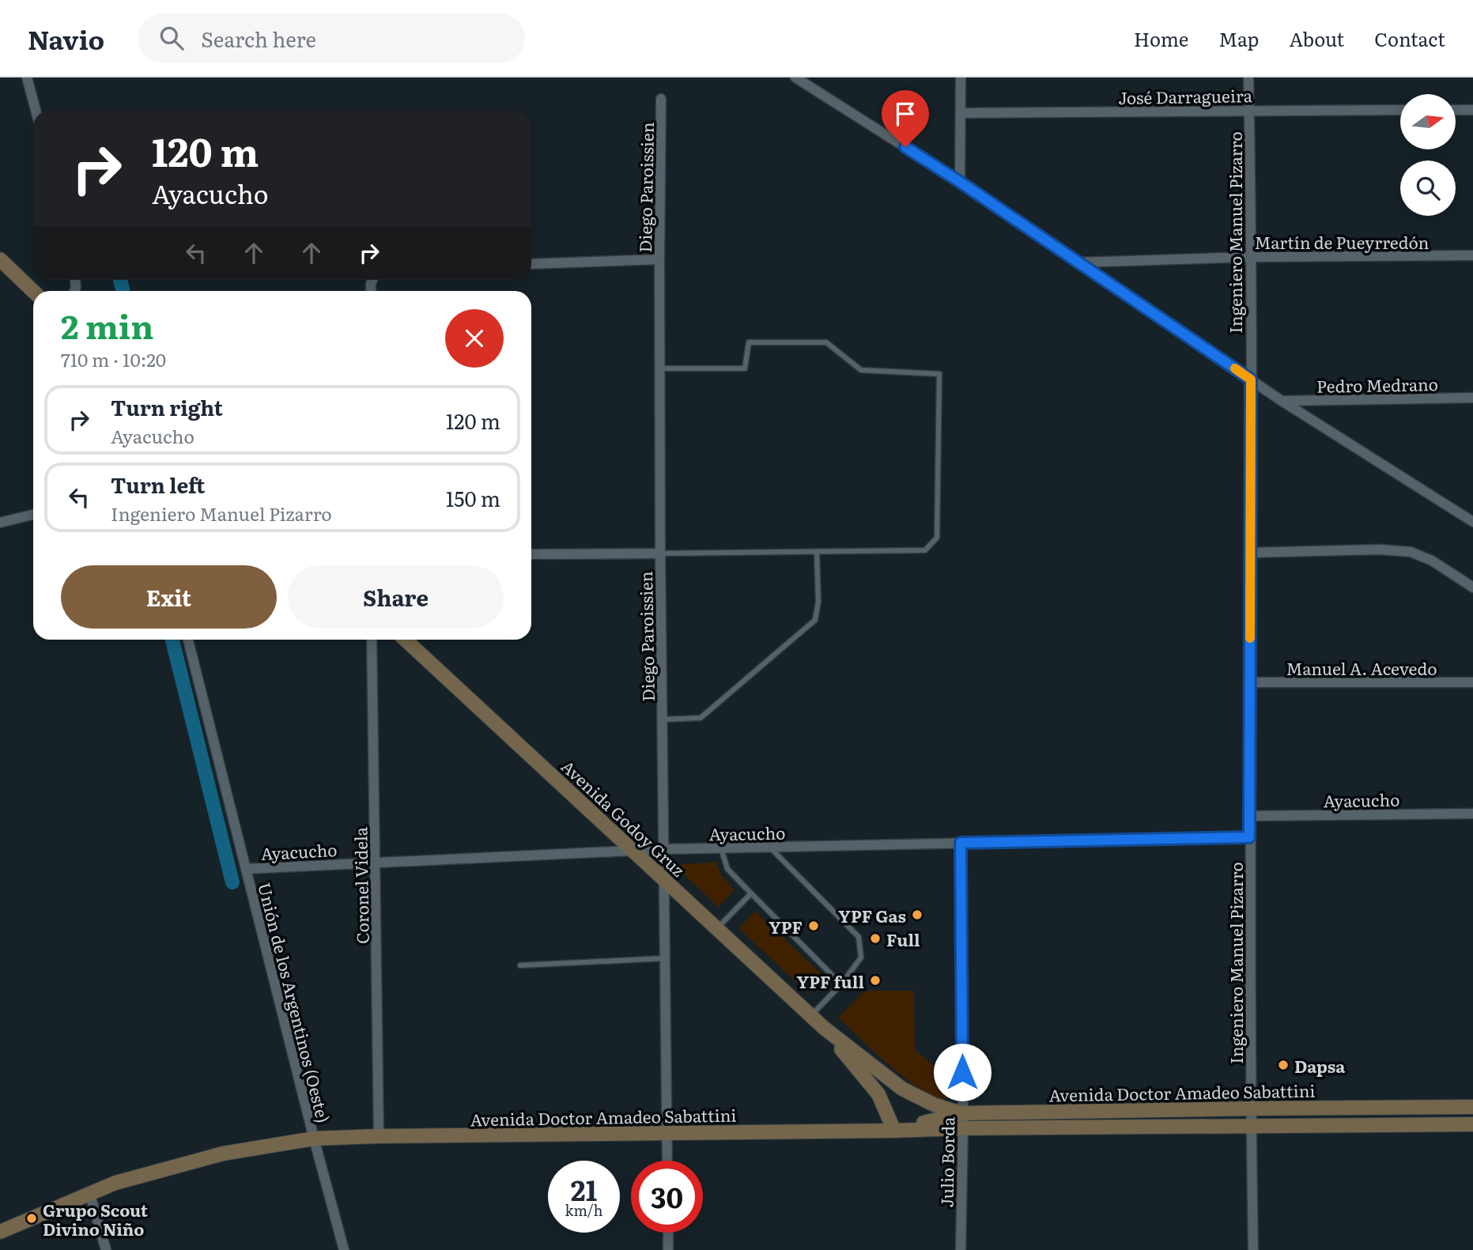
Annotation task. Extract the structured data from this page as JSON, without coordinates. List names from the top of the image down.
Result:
{
  "streets": {
    "main road": ["Avenida Godoy Gruz", "Avenida Doctor Amadeo Sabattini"],
    "street": [
      "José Darragueira",
      "Diego Paroissien",
      "Ingeniero Manuel Pizarro",
      "Martín de Pueyrredón",
      "Pedro Medrano",
      "Manuel A. Acevedo",
      "Ayacucho",
      "Coronel Videla",
      "Unión de los Argentinos (Oeste)",
      "Julio Borda"
    ]
  },
  "crossings": [
    ["José Darragueira", "Ingeniero Manuel Pizarro"],
    ["Diego Paroissien", "Ayacucho"],
    ["Diego Paroissien", "Avenida Godoy Gruz"],
    ["Diego Paroissien", "Avenida Doctor Amadeo Sabattini"],
    ["Ingeniero Manuel Pizarro", "Martín de Pueyrredón"],
    ["Ingeniero Manuel Pizarro", "Manuel A. Acevedo"],
    ["Ingeniero Manuel Pizarro", "Ayacucho"],
    ["Ingeniero Manuel Pizarro", "Avenida Doctor Amadeo Sabattini"],
    ["Ayacucho", "Avenida Godoy Gruz"],
    ["Ayacucho", "Coronel Videla"],
    ["Ayacucho", "Unión de los Argentinos (Oeste)"],
    ["Ayacucho", "Julio Borda"],
    ["Avenida Godoy Gruz", "Avenida Doctor Amadeo Sabattini"],
    ["Avenida Godoy Gruz", "Julio Borda"],
    ["Coronel Videla", "Avenida Doctor Amadeo Sabattini"],
    ["Unión de los Argentinos (Oeste)", "Avenida Doctor Amadeo Sabattini"],
    ["Avenida Doctor Amadeo Sabattini", "Julio Borda"]
  ],
  "places": [
    "YPF Gas",
    "YPF",
    "Full",
    "YPF full",
    "Dapsa",
    "Grupo Scout Divino Niño"
  ],
  "north": "right",
  "page": {
    "header": "Navio",
    "search": "Search here",
    "nav": [
      "Home",
      "Map",
      "About",
      "Contact"
    ],
    "turn": ["120 m", "Ayacucho"],
    "heading": ["2 min", "710 m · 10:20"],
    "list": [
      {
        "name": "Turn right",
        "note": "Ayacucho",
        "value": "120 m"
      },
      {
        "name": "Turn left",
        "note": "Ingeniero Manuel Pizarro",
        "value": "150 m"
      }
    ],
    "buttons": ["Exit", "Share"],
    "speed": "21 km/h",
    "limit": "30"
  }
}
